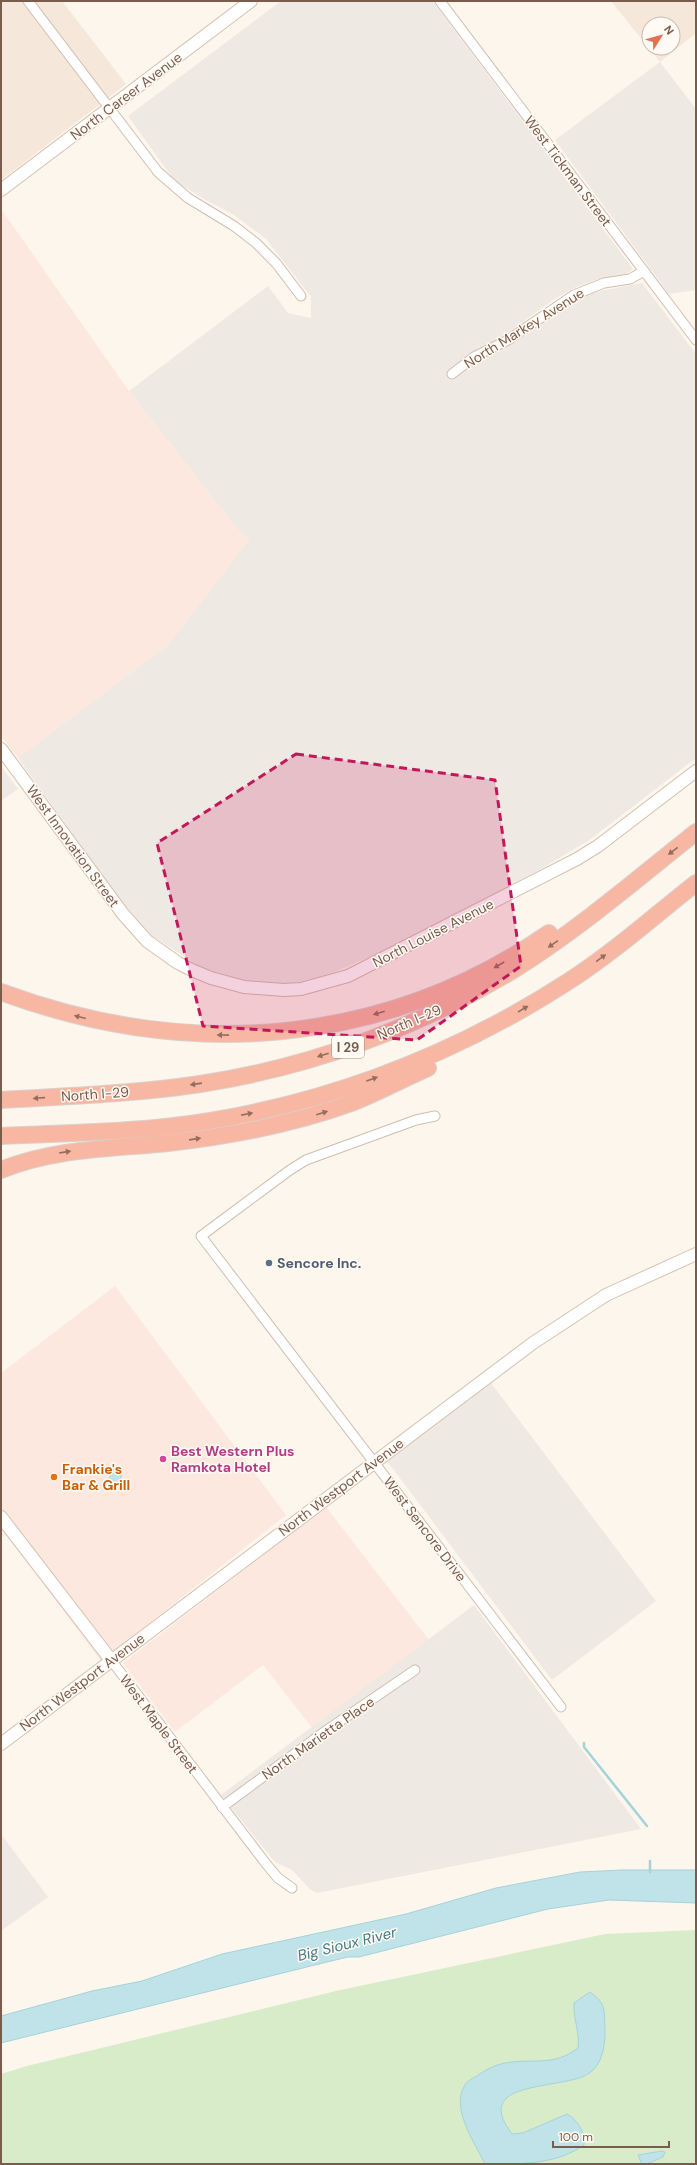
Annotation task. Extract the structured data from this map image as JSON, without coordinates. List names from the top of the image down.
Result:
{
  "streets": {
    "highway": ["North I-29", "I 29"],
    "street": [
      "North Career Avenue",
      "West Tickman Street",
      "North Markey Avenue",
      "West Innovation Street",
      "North Louise Avenue",
      "North Westport Avenue",
      "West Sencore Drive",
      "West Maple Street",
      "North Marietta Place"
    ]
  },
  "crossings": [
    ["West Tickman Street", "North Markey Avenue"],
    ["West Innovation Street", "North Louise Avenue"],
    ["North Westport Avenue", "West Sencore Drive"],
    ["North Westport Avenue", "West Maple Street"],
    ["West Maple Street", "North Marietta Place"]
  ],
  "water": ["Big Sioux River"],
  "places": ["Sencore Inc.", "Best Western Plus Ramkota Hotel", "Frankie's Bar & Grill"],
  "scale_bar": "100 m",
  "north": "top right"
}
